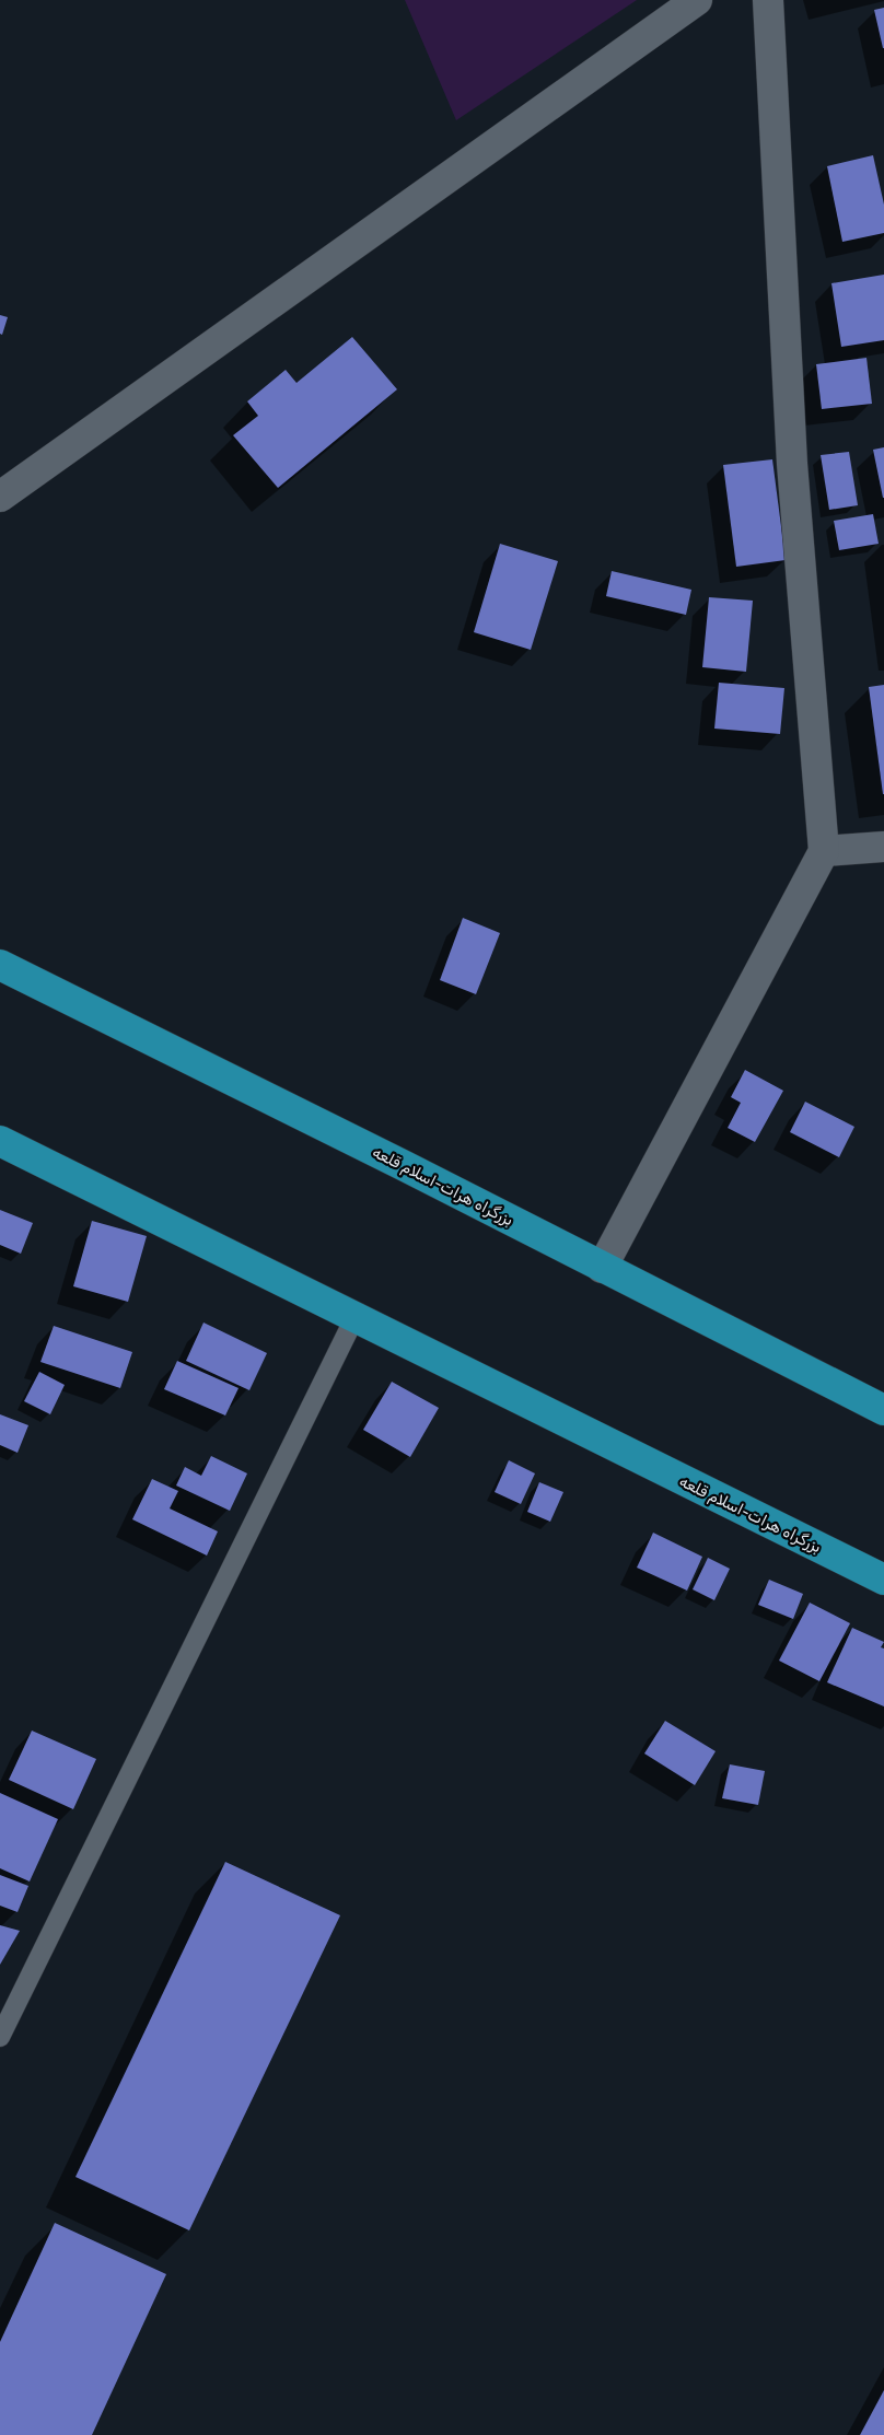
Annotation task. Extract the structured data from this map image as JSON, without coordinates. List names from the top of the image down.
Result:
{
  "streets": {
    "highway": ["بزرگراه هرات-اسلام قلعه"]
  }
}
